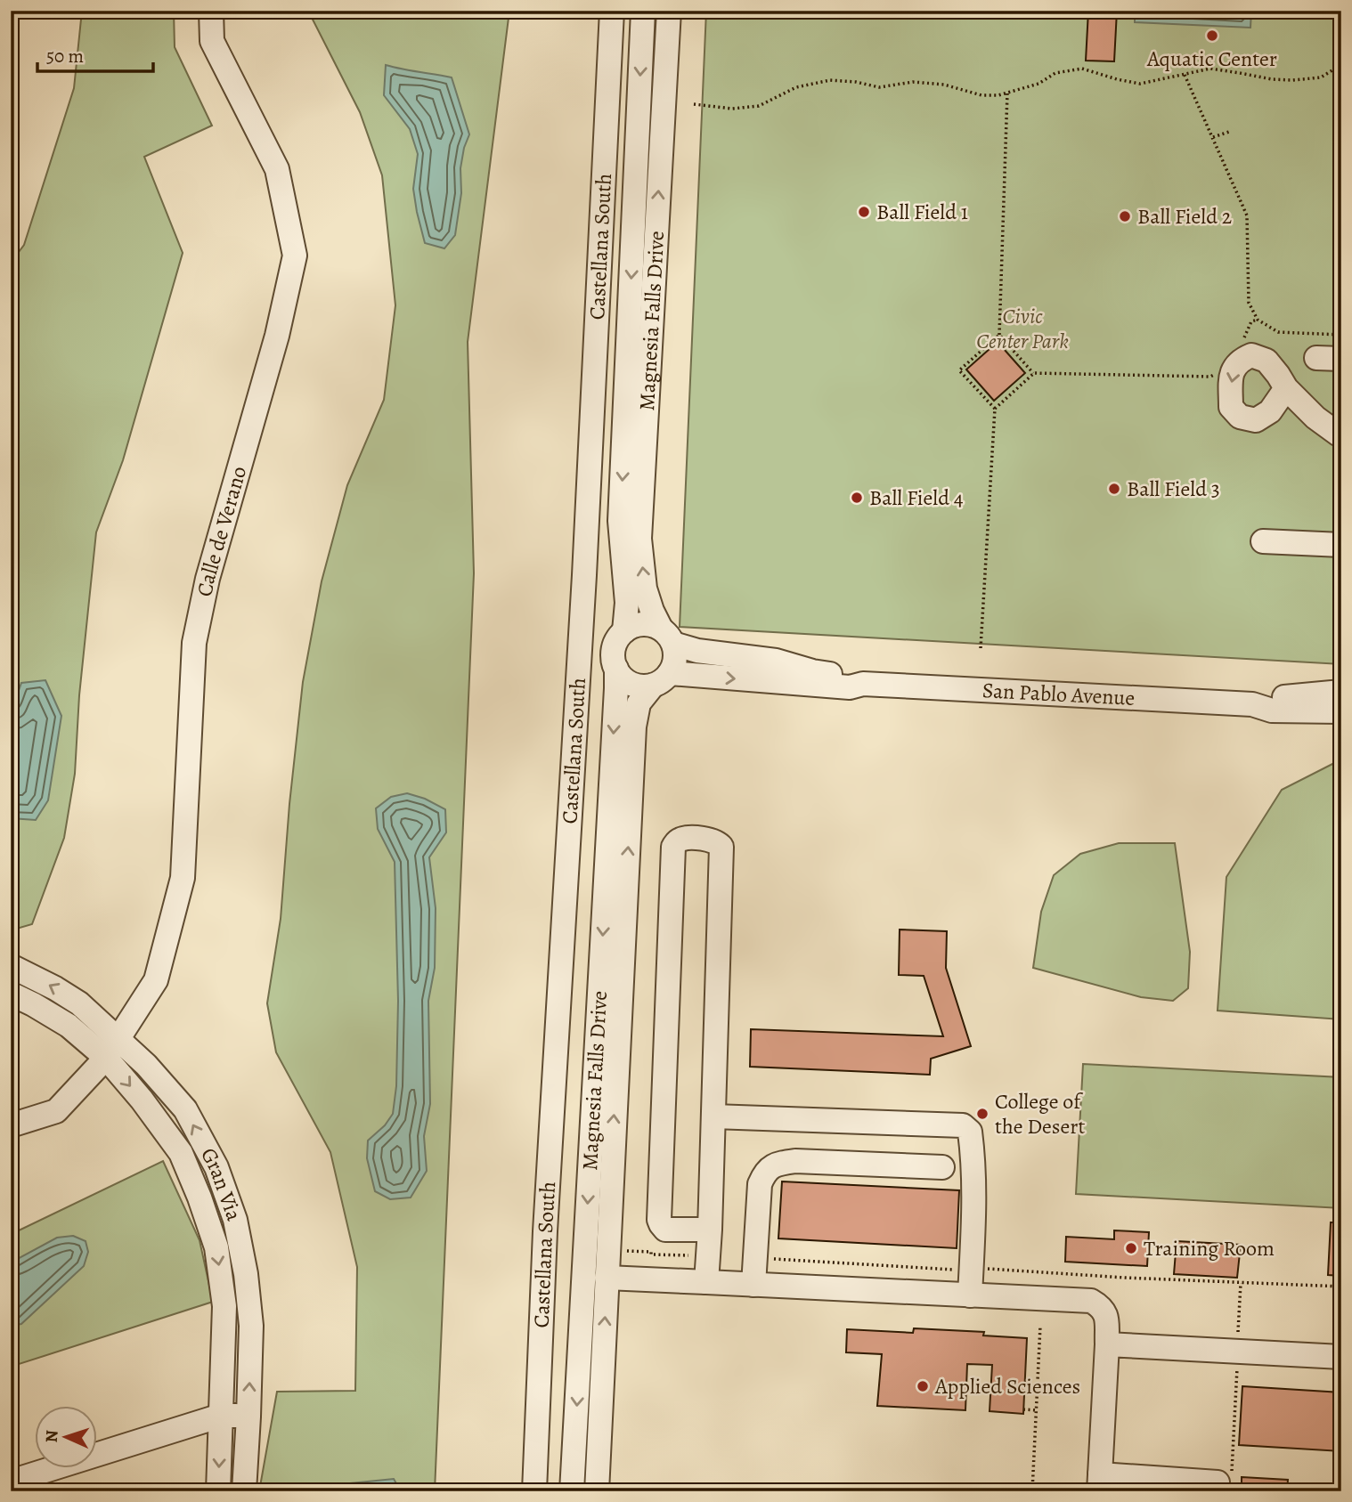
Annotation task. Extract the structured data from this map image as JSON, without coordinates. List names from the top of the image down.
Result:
{
  "streets": {
    "street": [
      "Castellana South",
      "Magnesia Falls Drive",
      "Calle de Verano",
      "San Pablo Avenue",
      "Gran Via"
    ]
  },
  "crossings": [
    ["Magnesia Falls Drive", "San Pablo Avenue"],
    ["Calle de Verano", "Gran Via"]
  ],
  "parks": ["Civic Center Park"],
  "places": [
    "Aquatic Center",
    "Ball Field 1",
    "Ball Field 2",
    "Ball Field 3",
    "Ball Field 4",
    "College of the Desert",
    "Training Room",
    "Applied Sciences"
  ],
  "scale_bar": "50 m",
  "north": "left"
}
